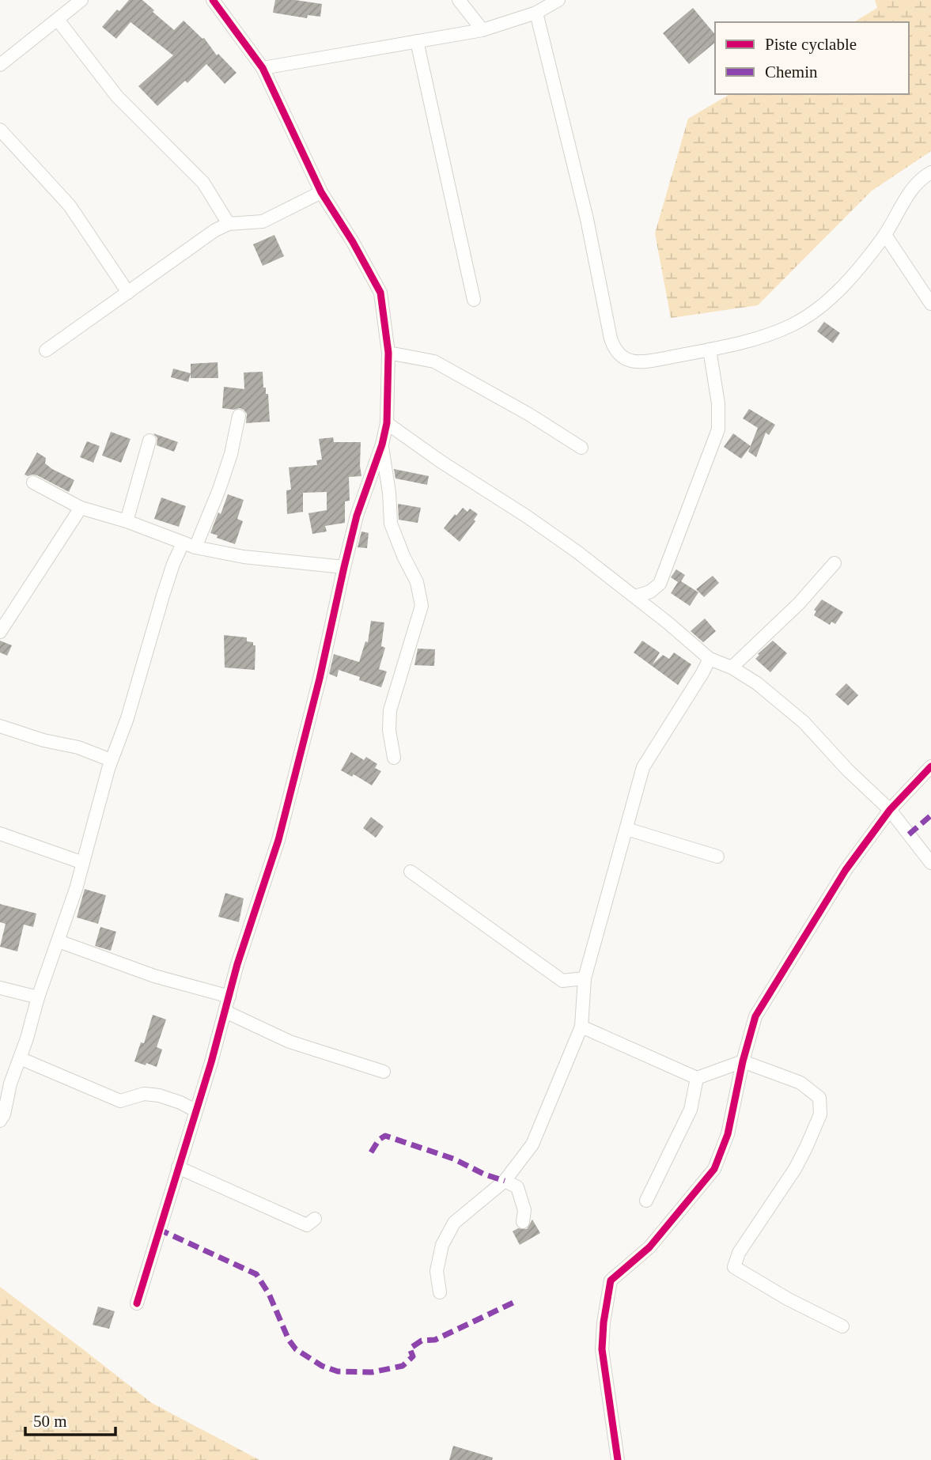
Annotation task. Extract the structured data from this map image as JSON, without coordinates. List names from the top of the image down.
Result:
{
  "legend": ["Piste cyclable", "Chemin"],
  "scale_bar": "50 m"
}
